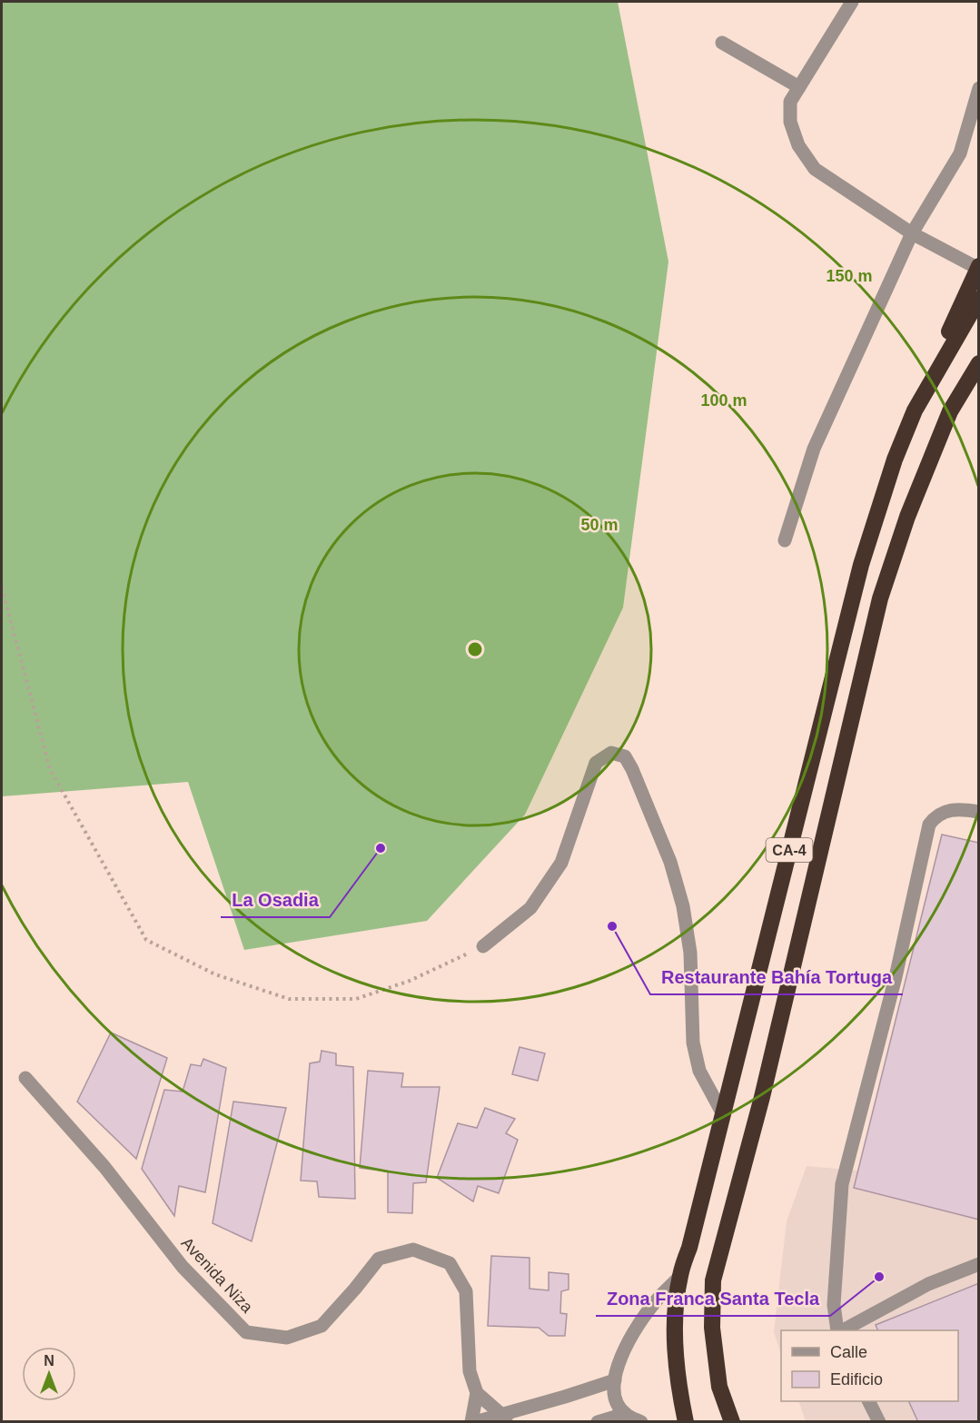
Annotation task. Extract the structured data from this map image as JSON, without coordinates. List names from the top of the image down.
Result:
{
  "streets": {
    "highway": ["CA-4"],
    "street": ["Avenida Niza"]
  },
  "places": ["La Osadia", "Restaurante Bahía Tortuga", "Zona Franca Santa Tecla"],
  "legend": ["Calle", "Edificio"],
  "north": "top",
  "rings": ["150 m", "100 m", "50 m"]
}
